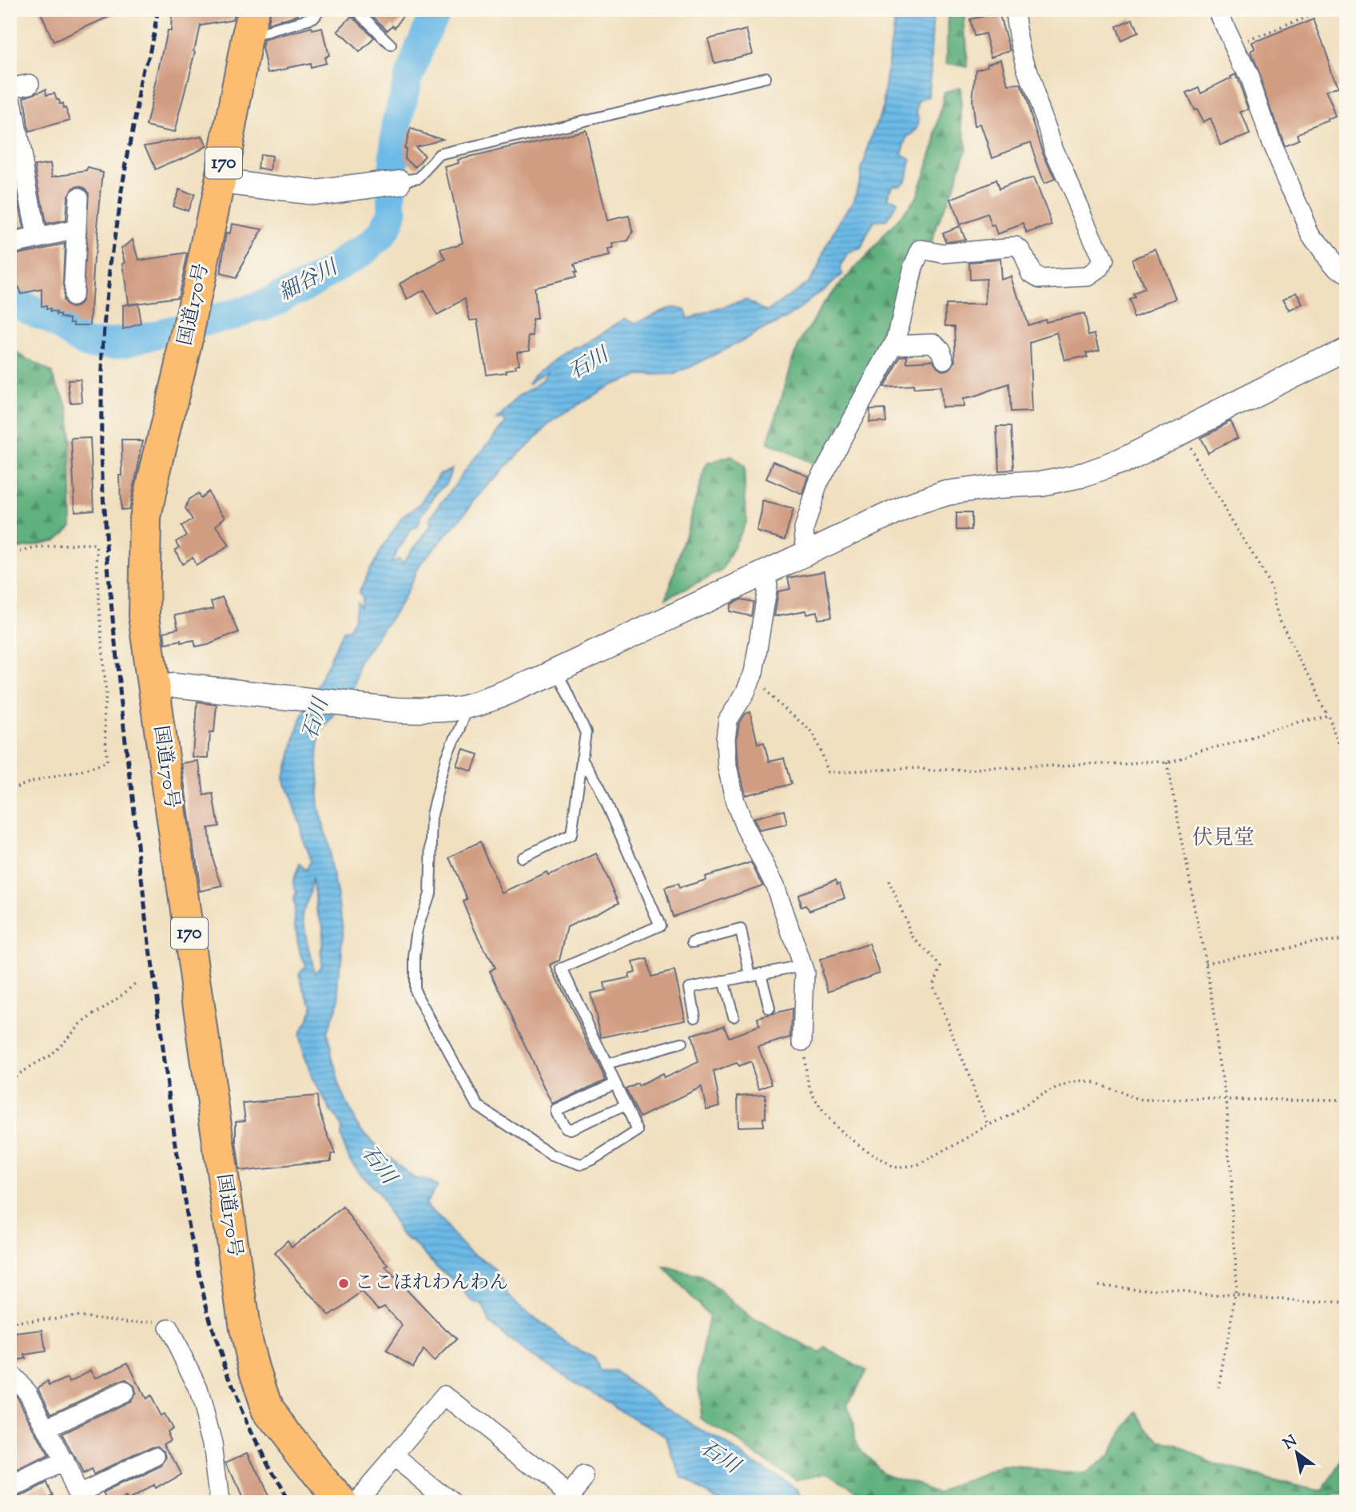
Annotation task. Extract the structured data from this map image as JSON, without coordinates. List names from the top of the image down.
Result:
{
  "streets": {
    "highway": ["170", "国道170号"]
  },
  "districts": ["伏見堂"],
  "water": ["細谷川", "石川"],
  "places": ["ここほれわんわん"],
  "north": "top left"
}
